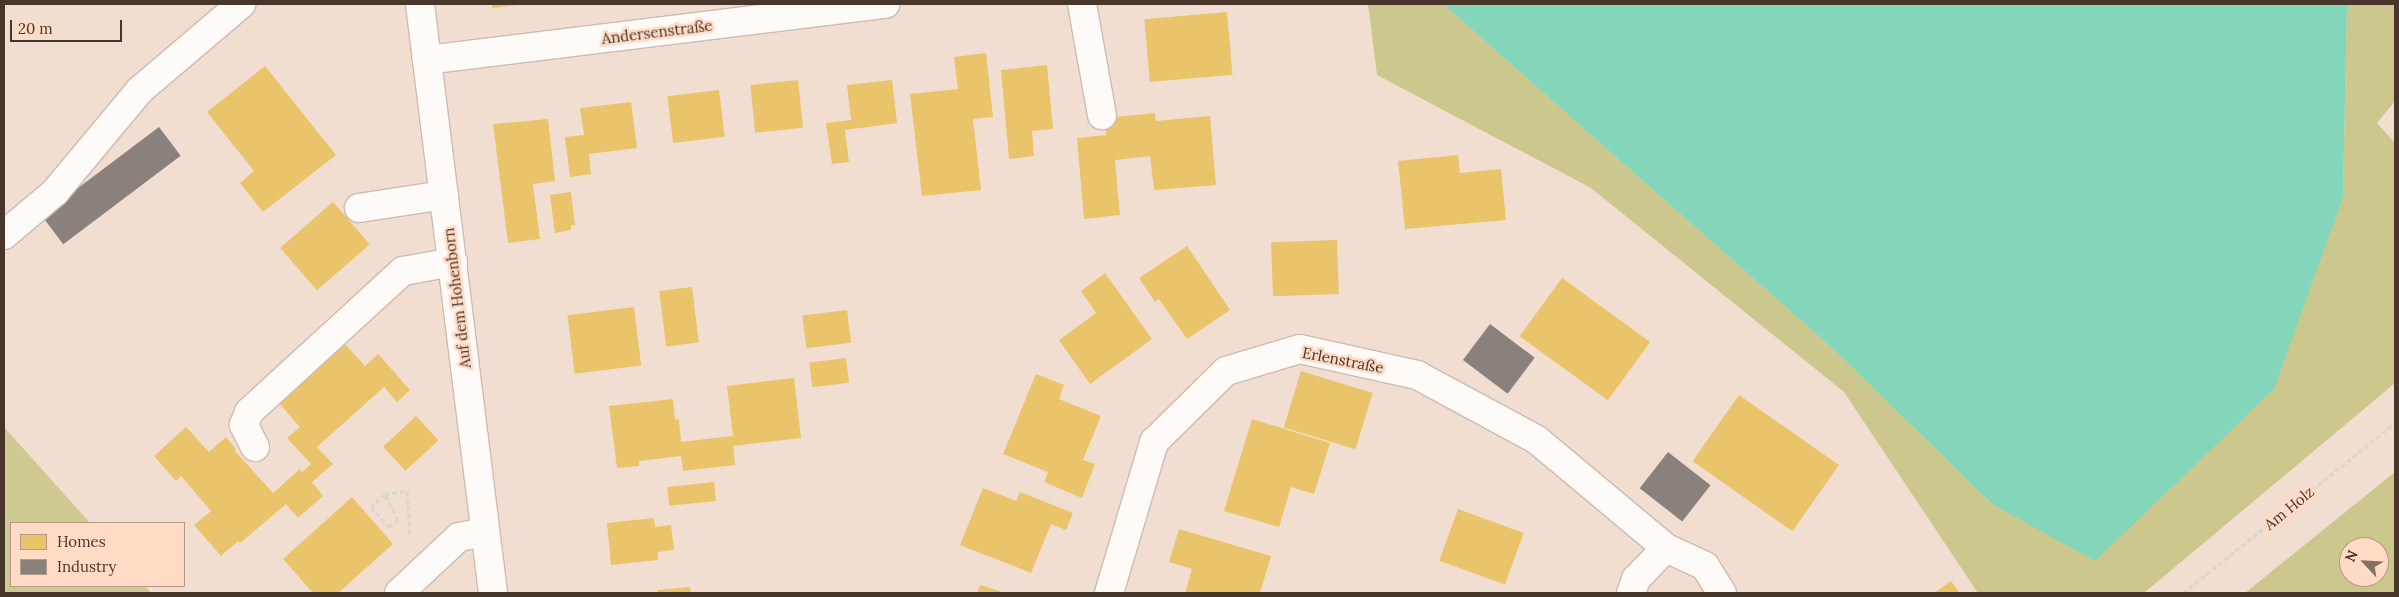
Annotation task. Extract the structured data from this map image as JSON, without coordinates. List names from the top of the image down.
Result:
{
  "streets": {
    "street": ["Andersenstraße", "Auf dem Hohenborn", "Erlenstraße"],
    "path": ["Am Holz"]
  },
  "crossings": [
    ["Andersenstraße", "Auf dem Hohenborn"]
  ],
  "legend": ["Homes", "Industry"],
  "scale_bar": "20 m",
  "north": "top left"
}
